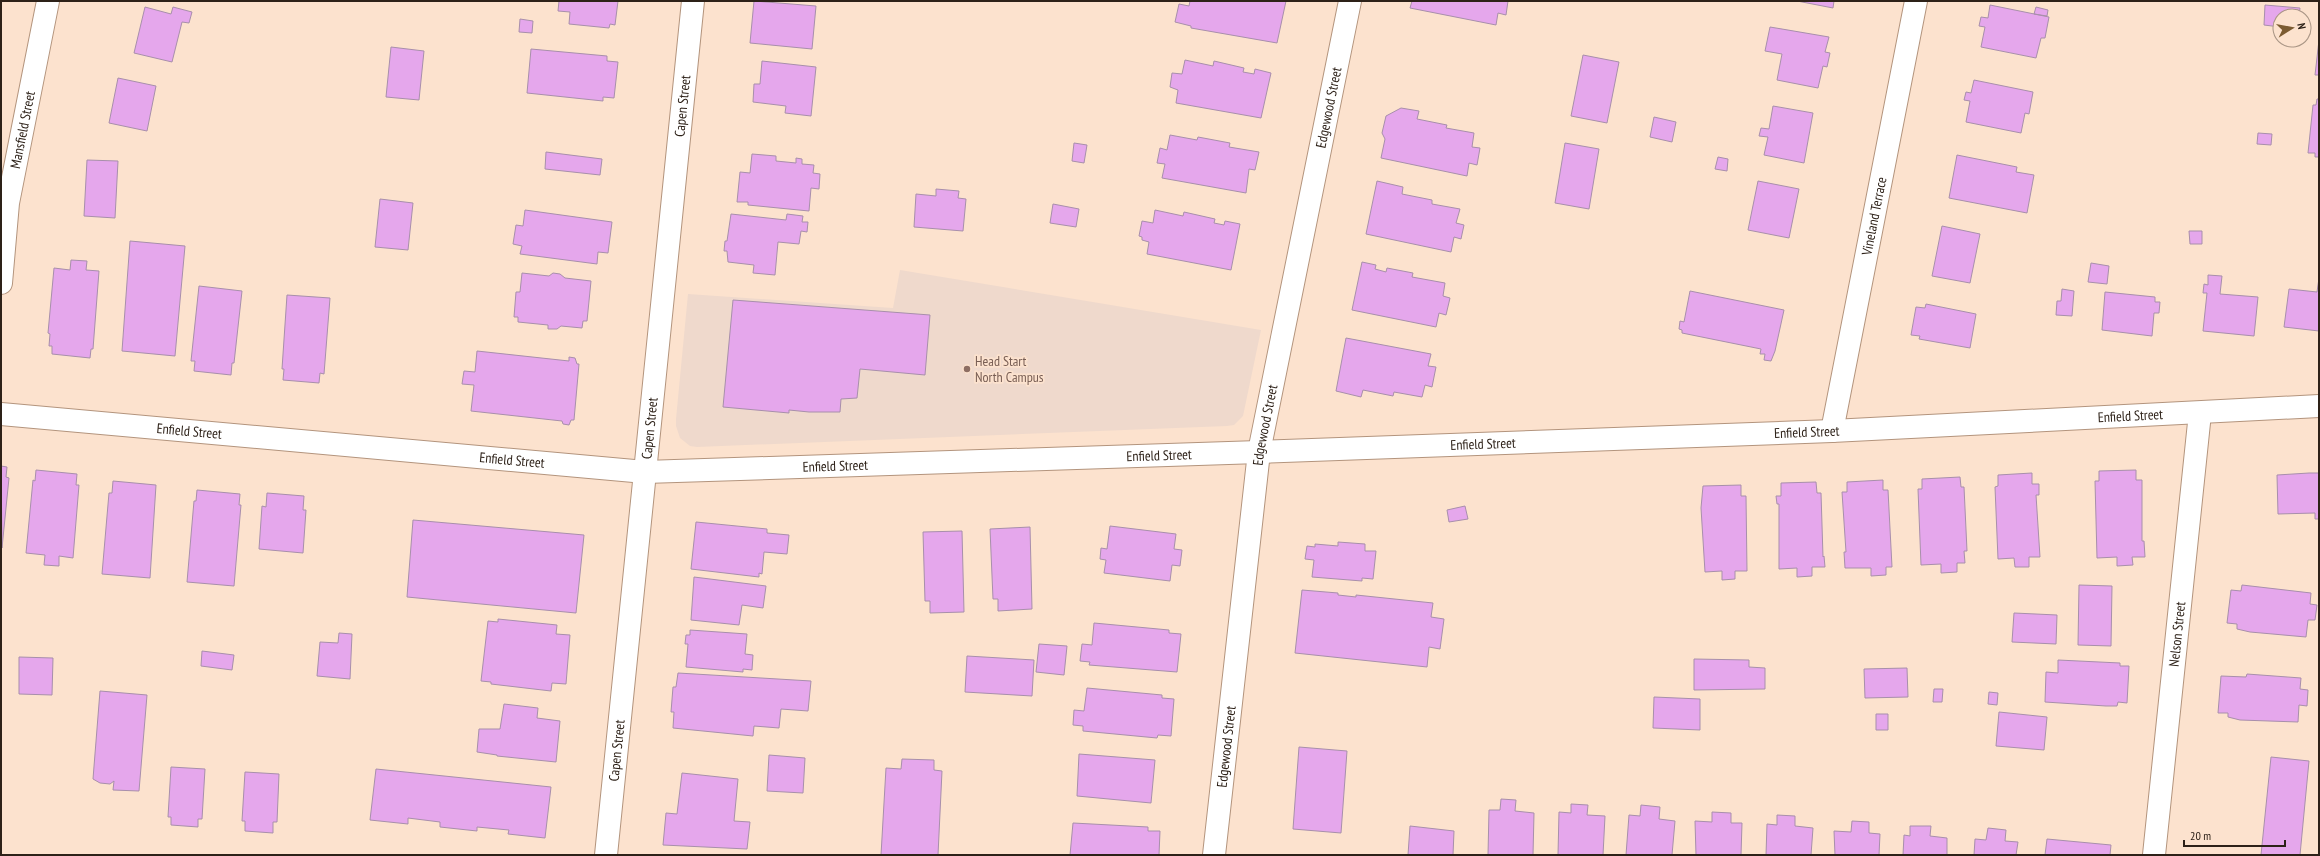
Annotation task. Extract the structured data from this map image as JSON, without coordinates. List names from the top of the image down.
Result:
{
  "streets": {
    "street": [
      "Capen Street",
      "Edgewood Street",
      "Mansfield Street",
      "Vineland Terrace",
      "Enfield Street",
      "Nelson Street"
    ]
  },
  "crossings": [
    ["Capen Street", "Enfield Street"],
    ["Edgewood Street", "Enfield Street"],
    ["Vineland Terrace", "Enfield Street"],
    ["Enfield Street", "Nelson Street"]
  ],
  "places": ["Head Start North Campus"],
  "scale_bar": "20 m",
  "north": "right"
}
